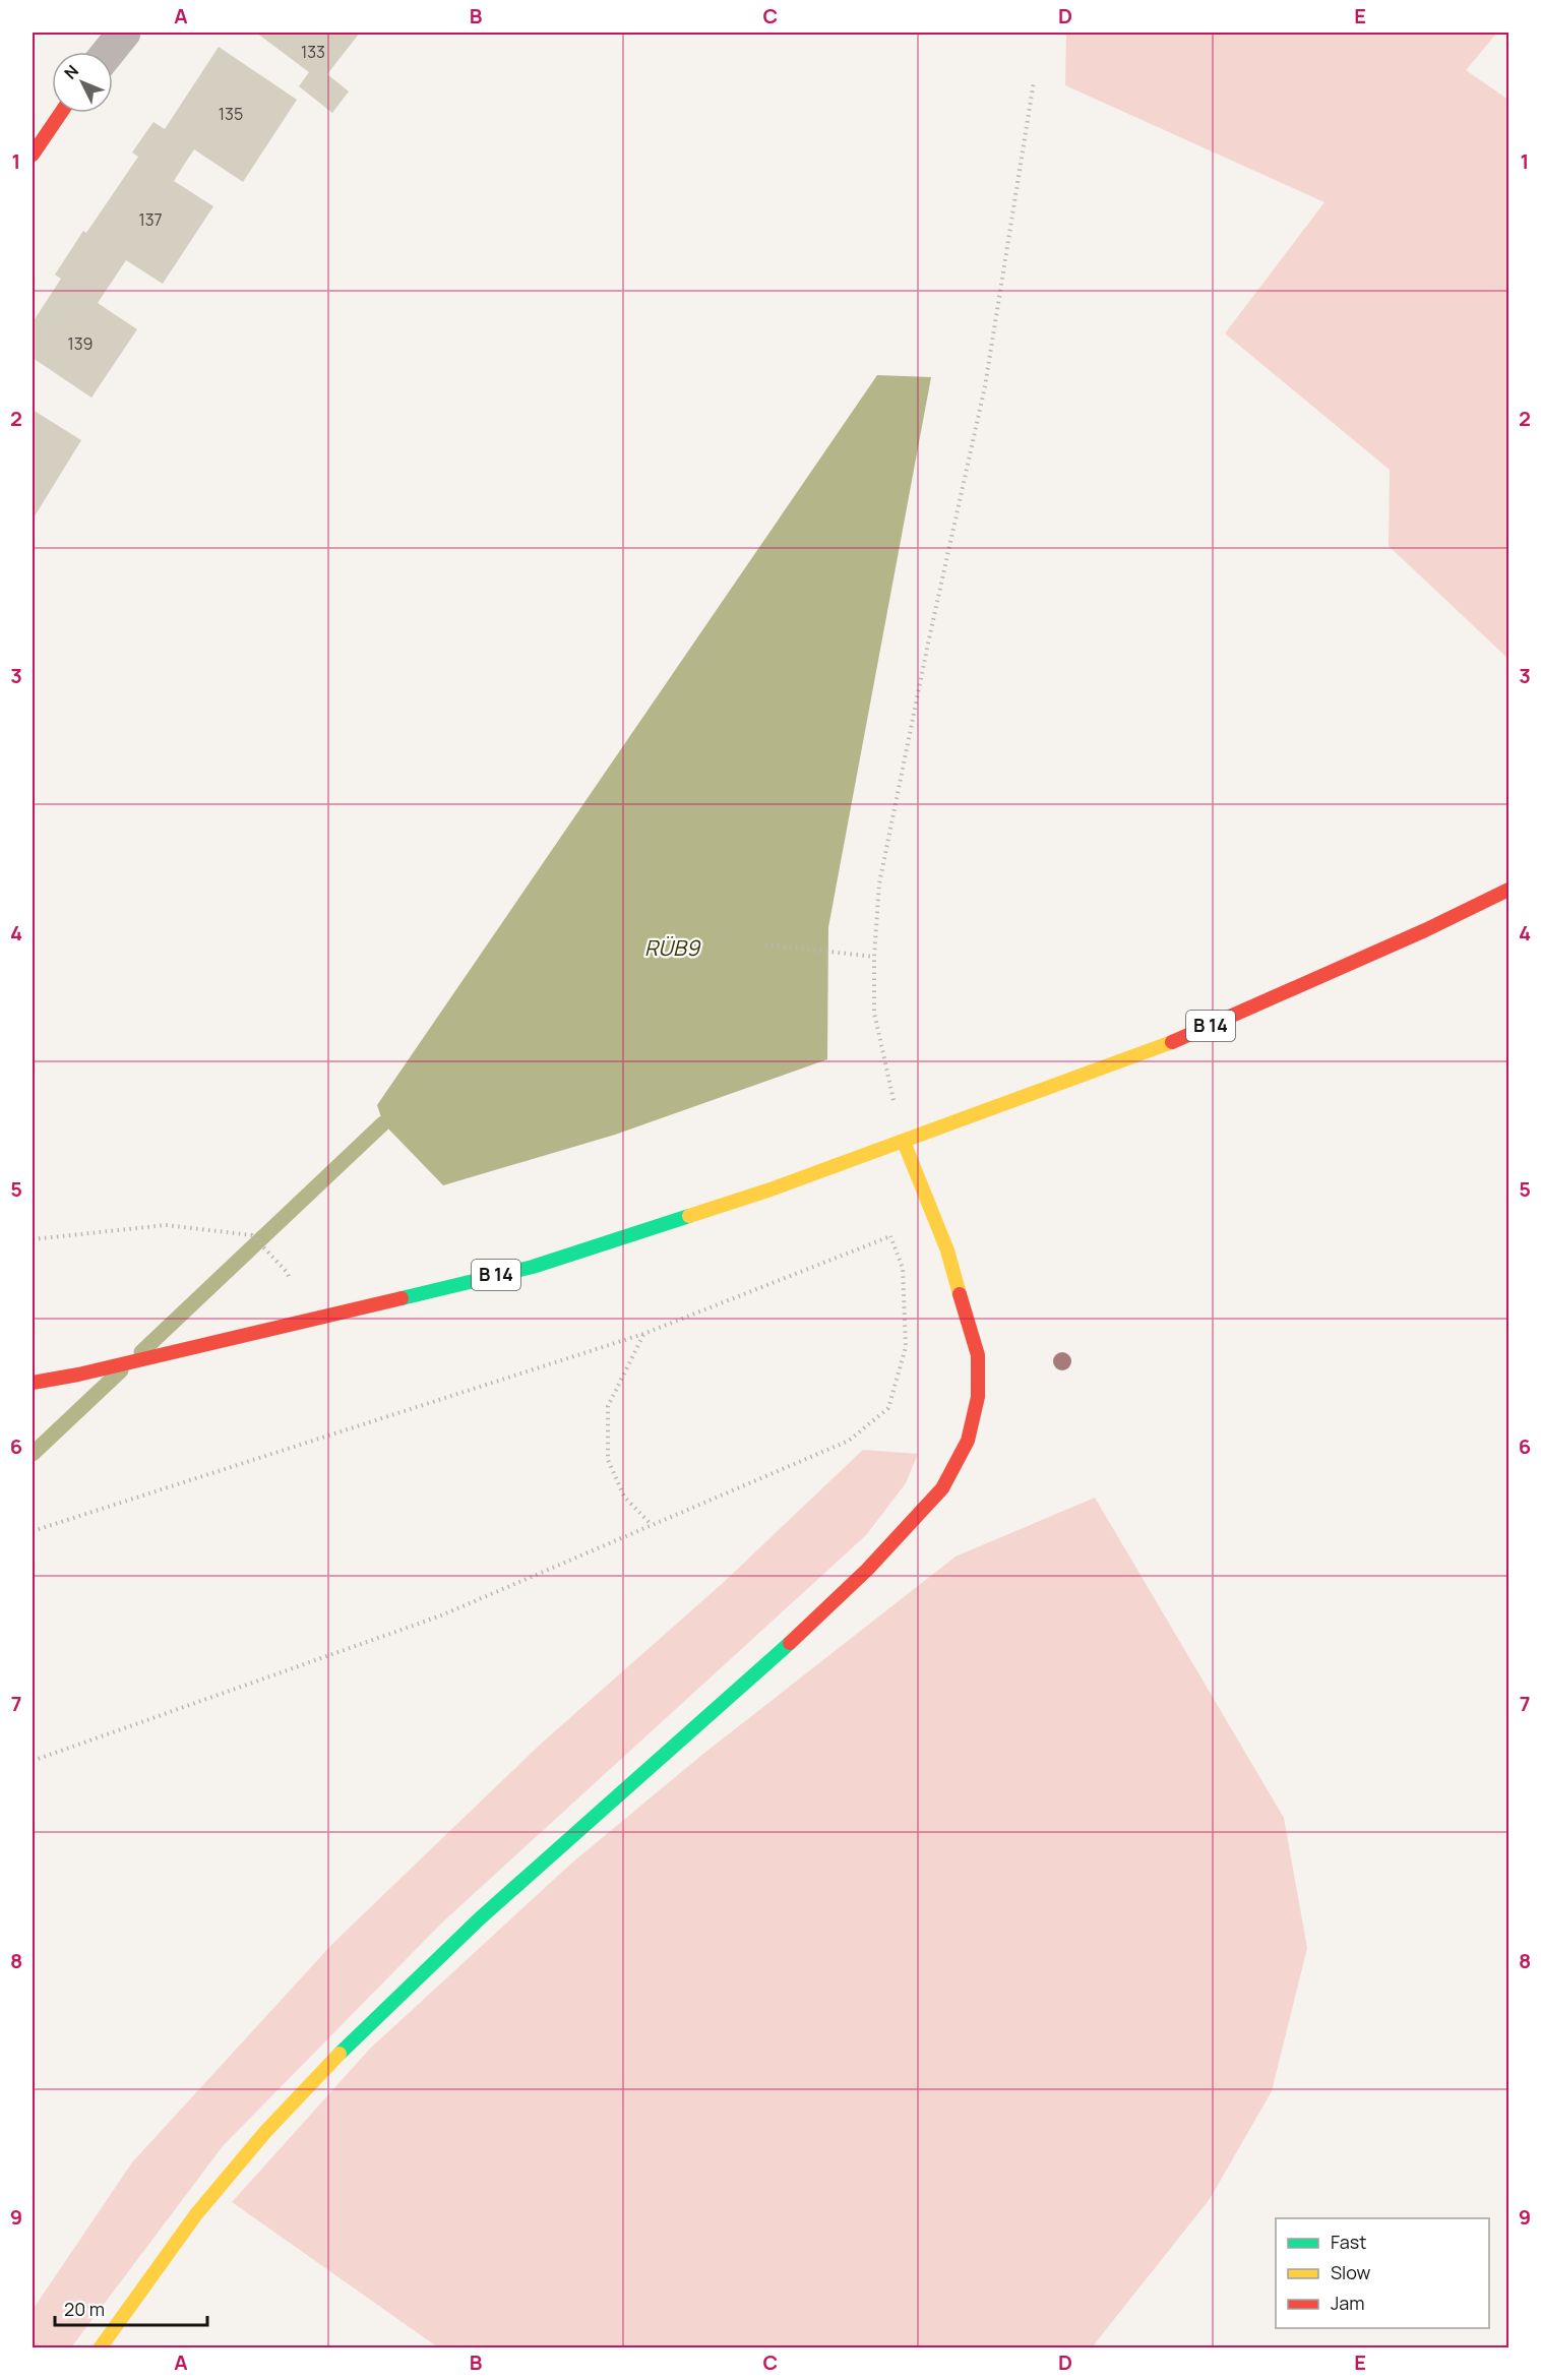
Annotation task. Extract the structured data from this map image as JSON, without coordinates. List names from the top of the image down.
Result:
{
  "streets": {
    "street": ["B 14"]
  },
  "water": ["RÜB9"],
  "house_numbers": [
    "133",
    "135",
    "137",
    "139"
  ],
  "legend": ["Fast", "Slow", "Jam"],
  "scale_bar": "20 m",
  "north": "top left",
  "grid": {
    "columns": [
      "A",
      "B",
      "C",
      "D",
      "E"
    ],
    "rows": [
      "1",
      "2",
      "3",
      "4",
      "5",
      "6",
      "7",
      "8",
      "9"
    ]
  }
}
